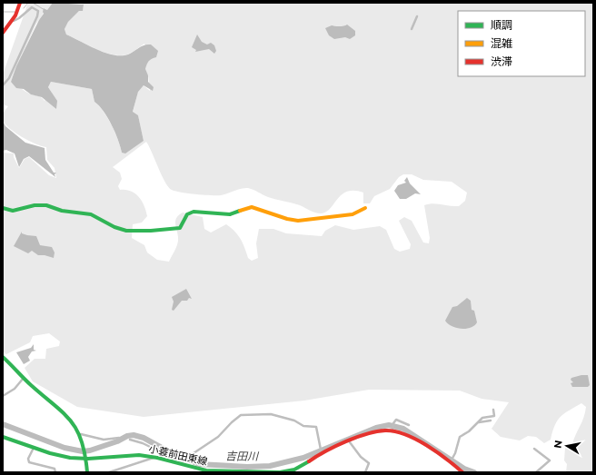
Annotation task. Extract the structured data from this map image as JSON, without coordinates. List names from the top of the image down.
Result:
{
  "streets": {
    "street": ["小蓑前田東線"]
  },
  "water": ["吉田川"],
  "legend": ["順調", "混雑", "渋滞"],
  "north": "left"
}
